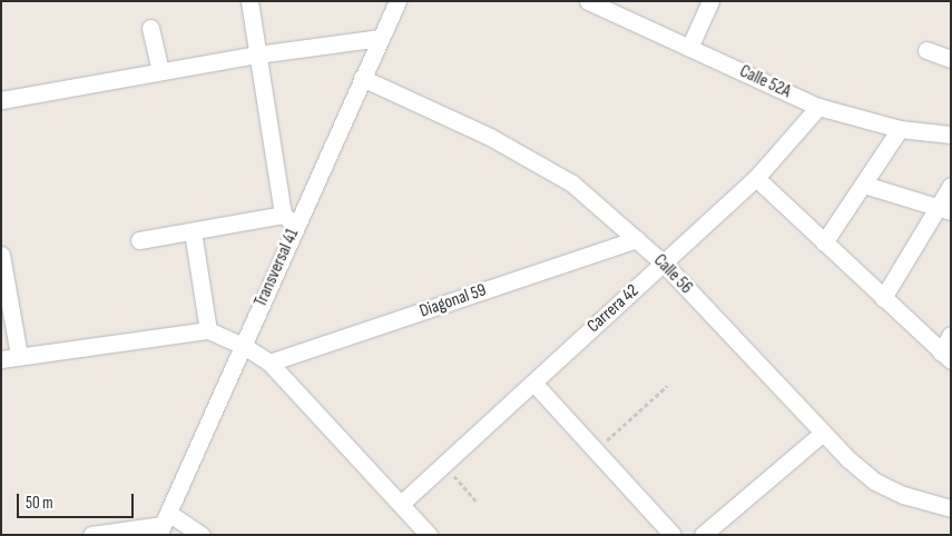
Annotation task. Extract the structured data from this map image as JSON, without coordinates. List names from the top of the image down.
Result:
{
  "streets": {
    "street": [
      "Calle 52A",
      "Transversal 41",
      "Calle 56",
      "Diagonal 59",
      "Carrera 42"
    ]
  },
  "crossings": [
    ["Calle 52A", "Carrera 42"],
    ["Transversal 41", "Calle 56"],
    ["Calle 56", "Diagonal 59"],
    ["Calle 56", "Carrera 42"]
  ],
  "scale_bar": "50 m"
}
